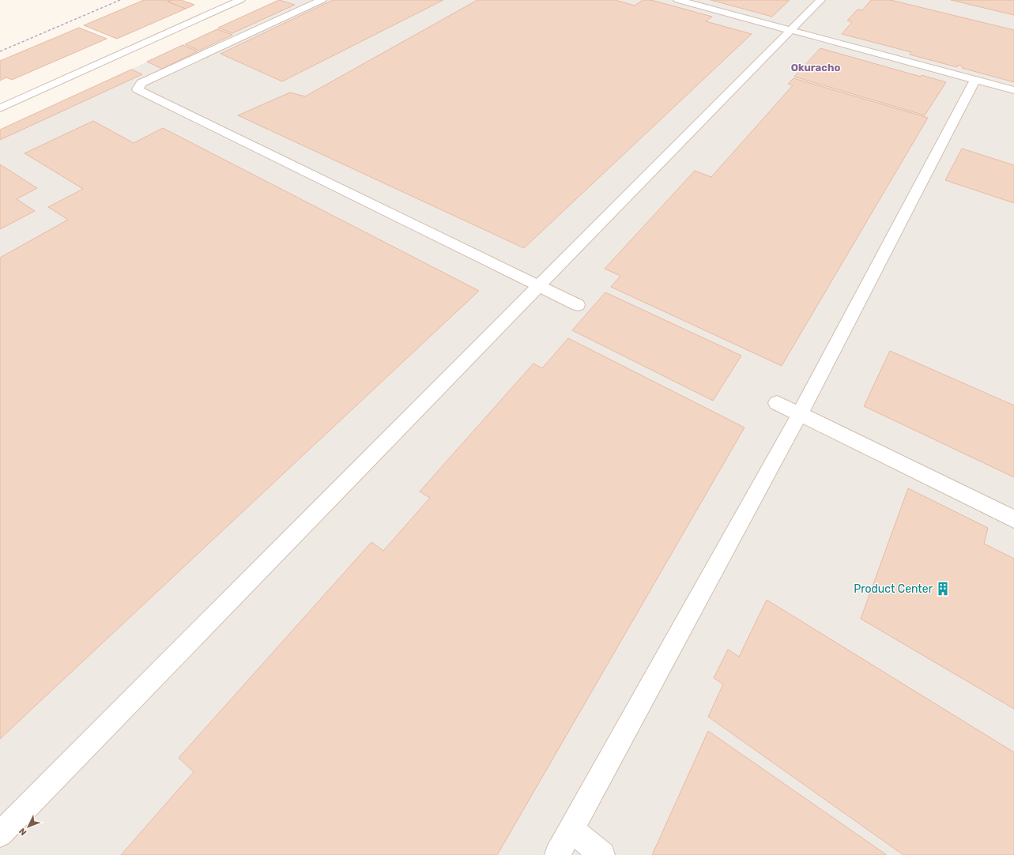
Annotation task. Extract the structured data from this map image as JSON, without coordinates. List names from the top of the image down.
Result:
{
  "districts": ["Okuracho"],
  "places": {
    "building": ["Product Center"]
  },
  "north": "bottom left"
}
